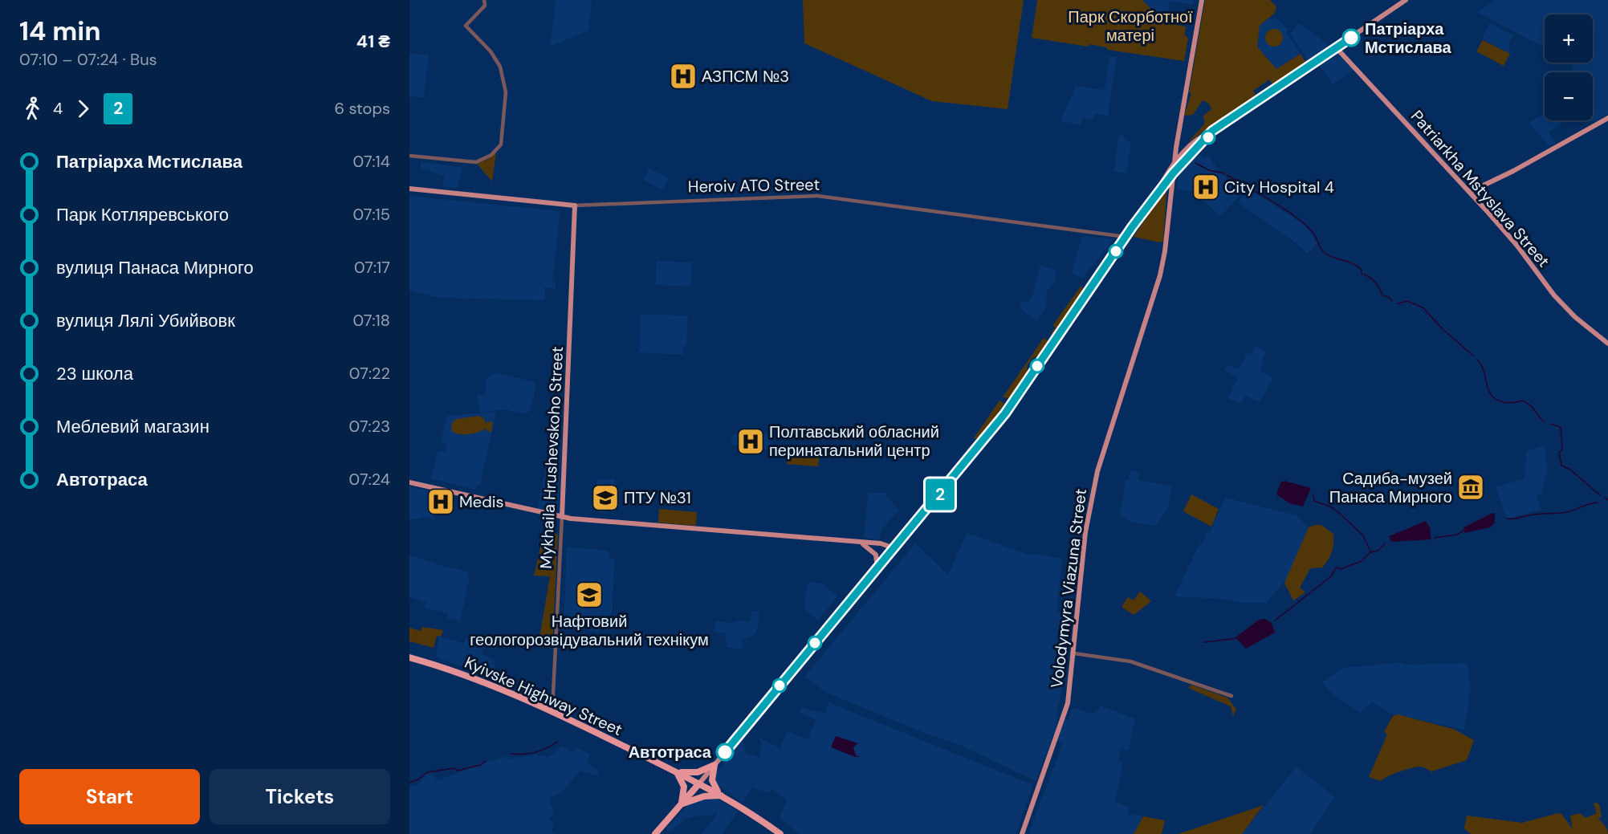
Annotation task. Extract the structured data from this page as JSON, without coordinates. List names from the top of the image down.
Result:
{
  "streets": {
    "highway": ["Kyivske Highway Street"],
    "main road": [
      "Heroiv ATO Street",
      "Patriarkha Mstyslava Street",
      "Mykhaila Hrushevskoho Street",
      "Volodymyra Viazuna Street"
    ]
  },
  "crossings": [
    ["Heroiv ATO Street", "Mykhaila Hrushevskoho Street"],
    ["Mykhaila Hrushevskoho Street", "Kyivske Highway Street"]
  ],
  "parks": ["Парк Скорботної матері"],
  "places": {
    "other": ["Патріарха Мстислава", "Автотраса"],
    "hospital": [
      "АЗПСМ №3",
      "City Hospital 4",
      "Полтавський обласний перинатальний центр",
      "Medis"
    ],
    "museum": ["Садиба-музей Панаса Мирного"],
    "school or university": ["ПТУ №31", "Нафтовий геологорозвідувальний технікум"]
  },
  "lines": ["bus line 2"],
  "page": {
    "heading": ["14 min", "07:10 – 07:24 · Bus", "41 ₴"],
    "on_map": "2",
    "map_buttons": ["+", "−"],
    "legs": ["4", "2", "6 stops"],
    "list": [
      {
        "name": "Патріарха Мстислава",
        "value": "07:14"
      },
      {
        "name": "Парк Котляревського",
        "value": "07:15"
      },
      {
        "name": "вулиця Панаса Мирного",
        "value": "07:17"
      },
      {
        "name": "вулиця Лялі Убийвовк",
        "value": "07:18"
      },
      {
        "name": "23 школа",
        "value": "07:22"
      },
      {
        "name": "Меблевий магазин",
        "value": "07:23"
      },
      {
        "name": "Автотраса",
        "value": "07:24"
      }
    ],
    "buttons": ["Start", "Tickets"]
  }
}
